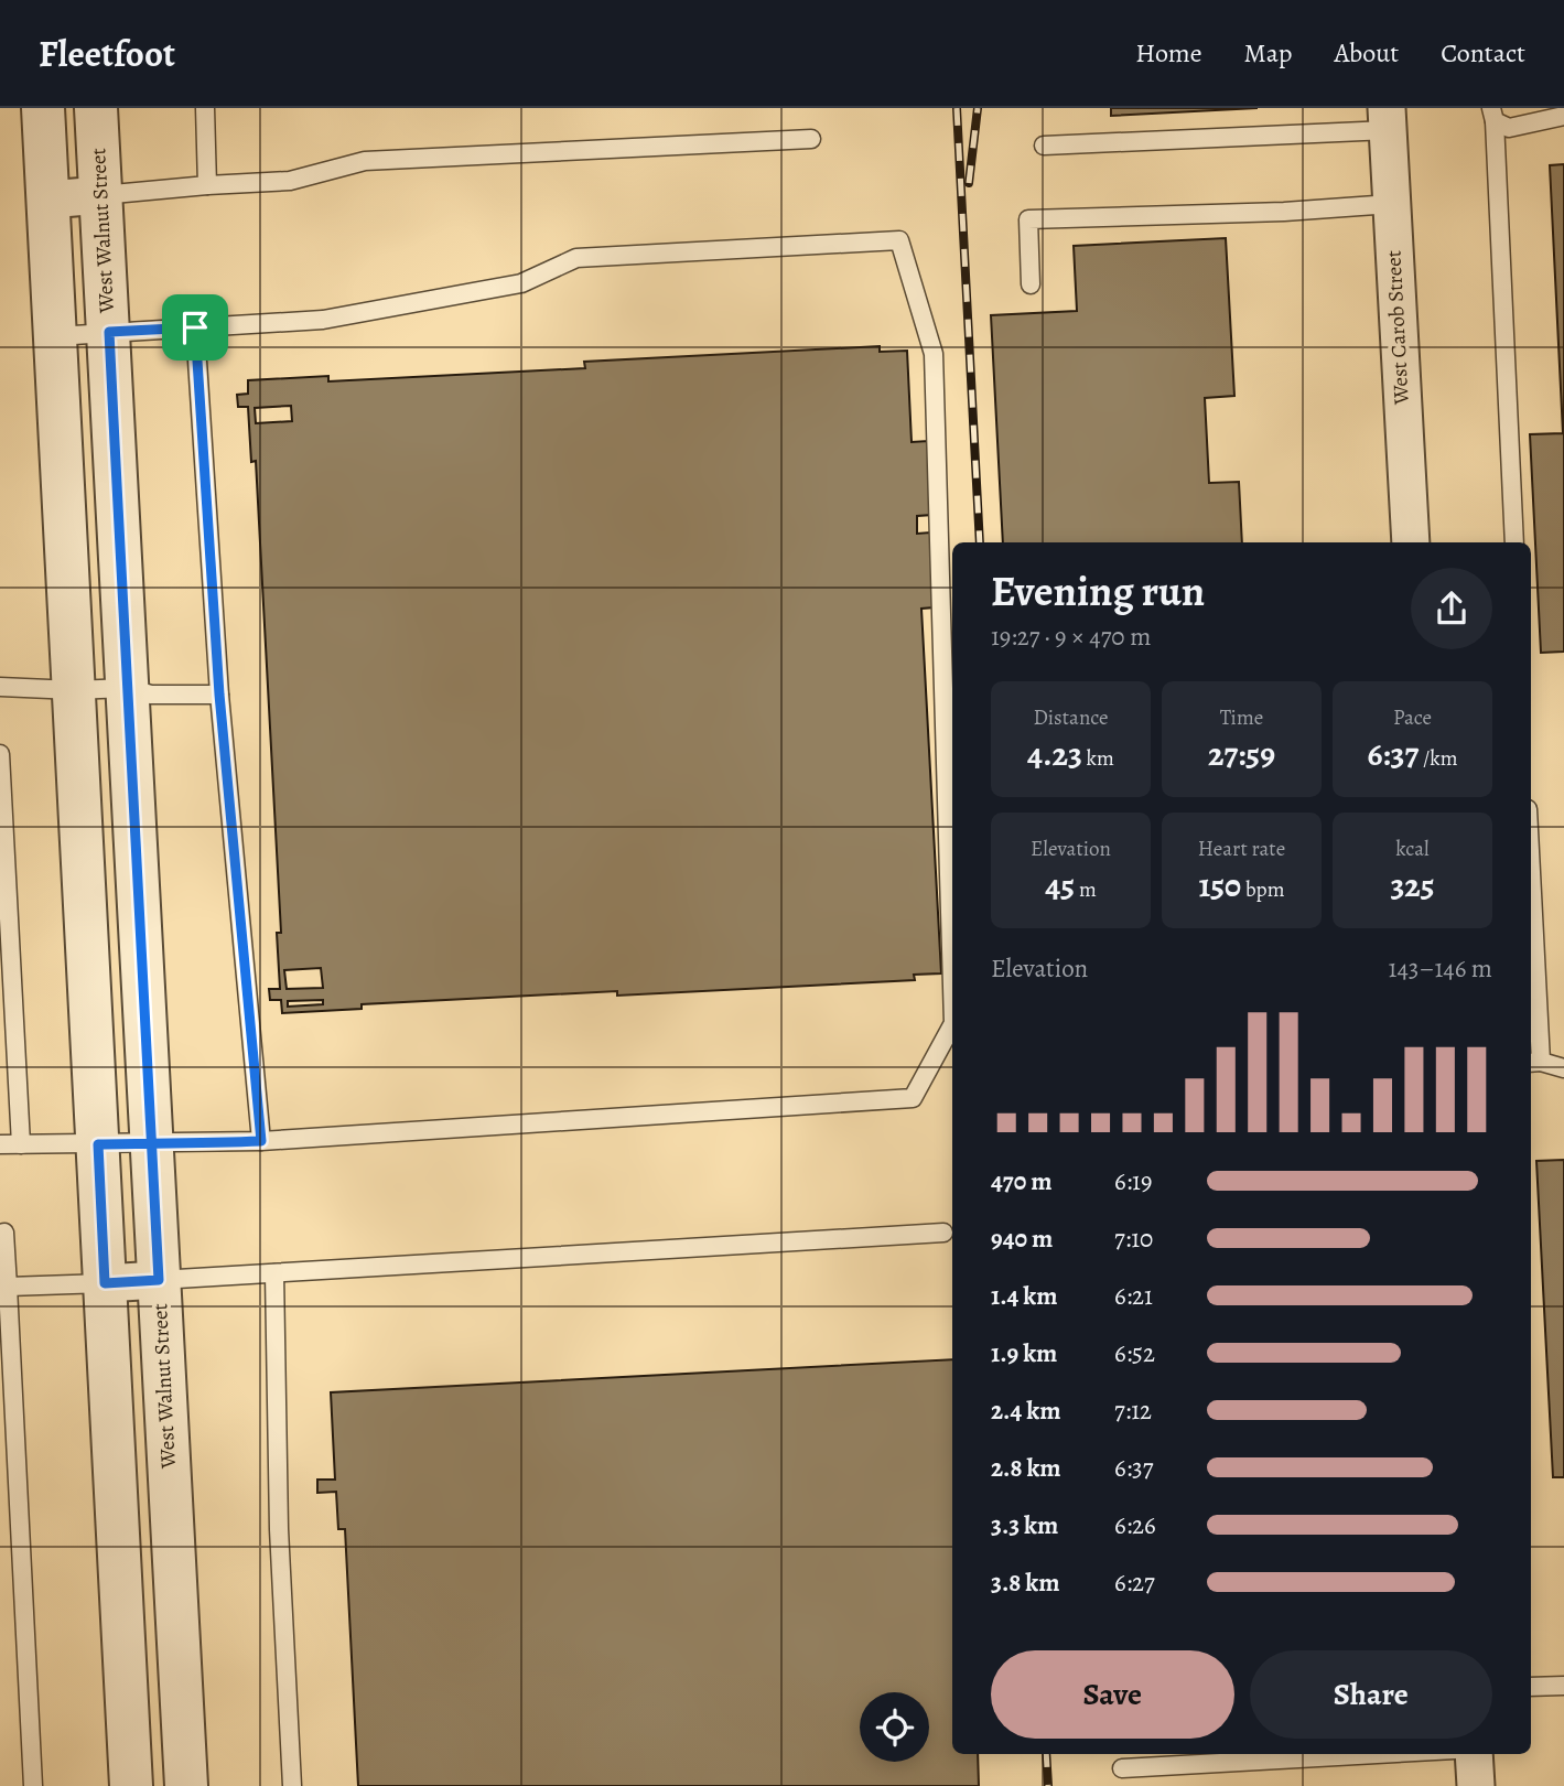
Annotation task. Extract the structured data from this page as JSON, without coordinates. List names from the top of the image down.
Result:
{
  "streets": {
    "street": ["West Walnut Street", "West Carob Street"]
  },
  "page": {
    "header": "Fleetfoot",
    "nav": [
      "Home",
      "Map",
      "About",
      "Contact"
    ],
    "heading": ["Evening run", "19:27 · 9 × 470 m"],
    "stats": [
      ["Distance", "4.23 km"],
      ["Time", "27:59"],
      ["Pace", "6:37 /km"],
      ["Elevation", "45 m"],
      ["Heart rate", "150 bpm"],
      ["kcal", "325"]
    ],
    "chart": ["Elevation", "143–146 m"],
    "list": [
      {
        "name": "470 m",
        "note": "6:19"
      },
      {
        "name": "940 m",
        "note": "7:10"
      },
      {
        "name": "1.4 km",
        "note": "6:21"
      },
      {
        "name": "1.9 km",
        "note": "6:52"
      },
      {
        "name": "2.4 km",
        "note": "7:12"
      },
      {
        "name": "2.8 km",
        "note": "6:37"
      },
      {
        "name": "3.3 km",
        "note": "6:26"
      },
      {
        "name": "3.8 km",
        "note": "6:27"
      }
    ],
    "buttons": ["Save", "Share"]
  }
}
